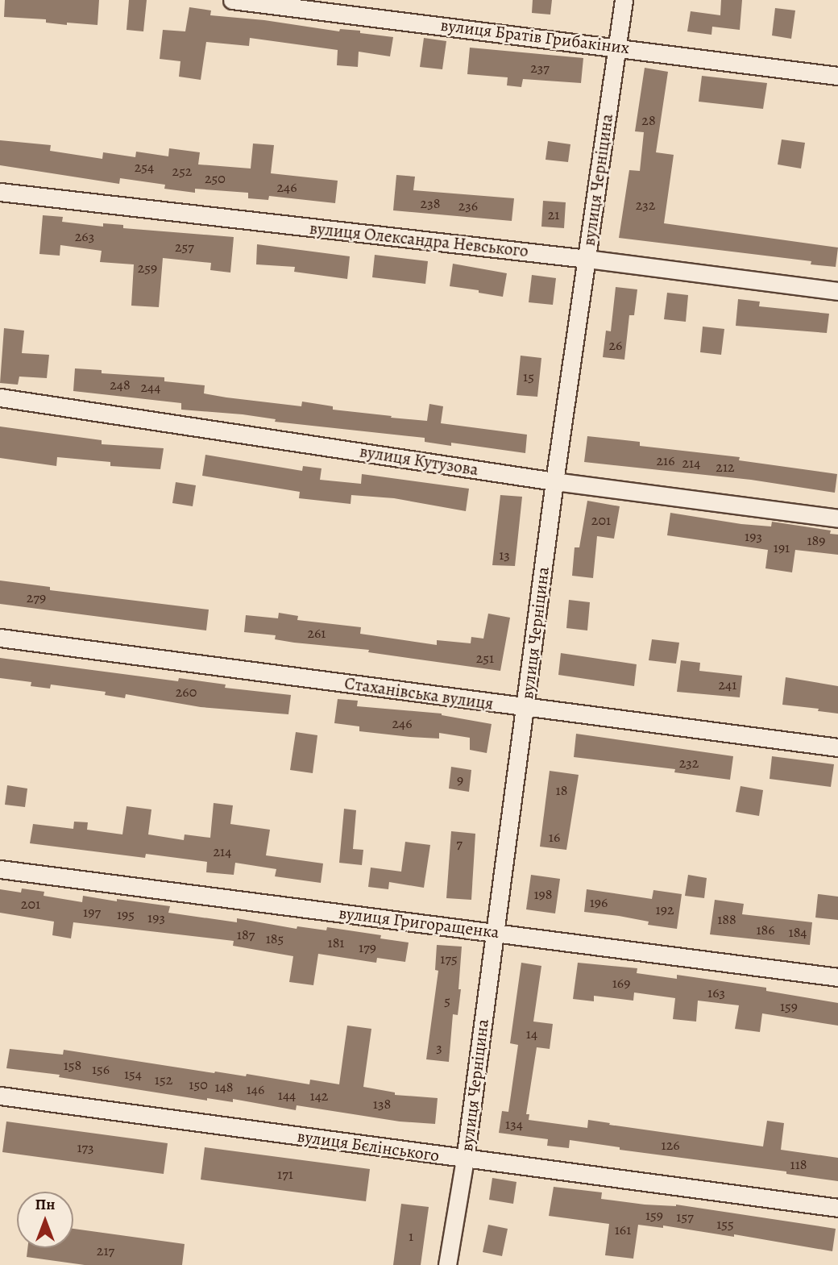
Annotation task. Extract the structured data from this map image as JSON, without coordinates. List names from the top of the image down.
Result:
{
  "streets": {
    "street": [
      "вулиця Братів Грибакіних",
      "вулиця Черніцина",
      "вулиця Олександра Невського",
      "вулиця Кутузова",
      "Стаханівська вулиця",
      "вулиця Григоращенка",
      "вулиця Бєлінського"
    ]
  },
  "crossings": [
    ["вулиця Братів Грибакіних", "вулиця Черніцина"],
    ["вулиця Черніцина", "вулиця Олександра Невського"],
    ["вулиця Черніцина", "вулиця Кутузова"],
    ["вулиця Черніцина", "Стаханівська вулиця"],
    ["вулиця Черніцина", "вулиця Григоращенка"],
    ["вулиця Черніцина", "вулиця Бєлінського"]
  ],
  "house_numbers": [
    "237",
    "28",
    "254",
    "252",
    "250",
    "246",
    "238",
    "232",
    "236",
    "21",
    "263",
    "257",
    "259",
    "26",
    "15",
    "248",
    "244",
    "216",
    "214",
    "212",
    "201",
    "193",
    "189",
    "191",
    "13",
    "279",
    "261",
    "251",
    "241",
    "260",
    "246",
    "232",
    "9",
    "18",
    "16",
    "7",
    "214",
    "198",
    "196",
    "201",
    "192",
    "197",
    "195",
    "193",
    "188",
    "186",
    "184",
    "187",
    "185",
    "181",
    "179",
    "175",
    "169",
    "163",
    "5",
    "159",
    "14",
    "3",
    "158",
    "156",
    "154",
    "152",
    "150",
    "148",
    "146",
    "144",
    "142",
    "138",
    "134",
    "126",
    "173",
    "118",
    "171",
    "159",
    "157",
    "155",
    "161",
    "1",
    "217"
  ],
  "north": "top"
}
